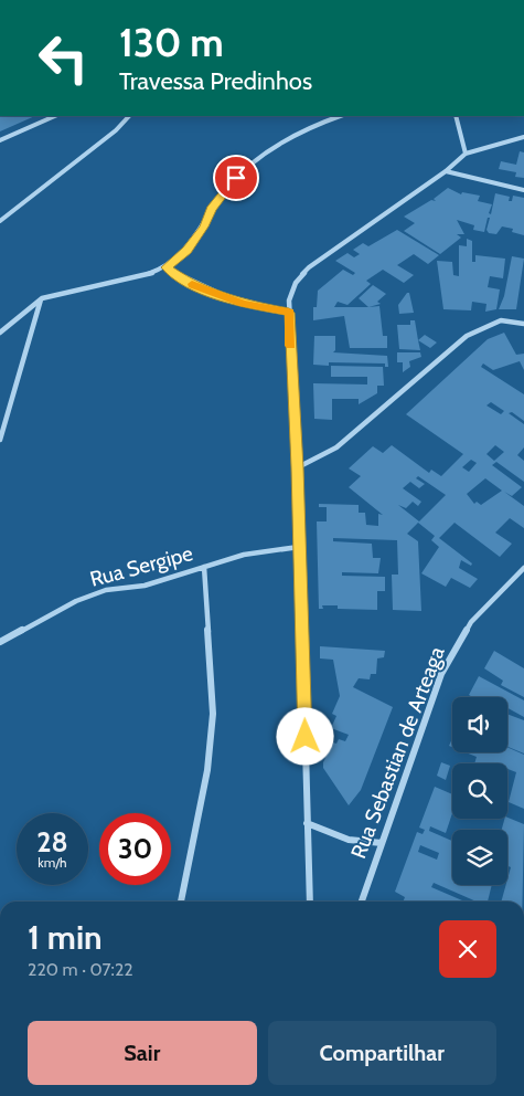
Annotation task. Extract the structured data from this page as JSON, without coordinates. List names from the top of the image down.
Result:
{
  "streets": {
    "street": ["Rua Sergipe", "Rua Sebastian de Arteaga"]
  },
  "page": {
    "turn": ["130 m", "Travessa Predinhos"],
    "speed": "28 km/h",
    "limit": "30",
    "heading": ["1 min", "220 m · 07:22"],
    "buttons": ["Sair", "Compartilhar"]
  }
}
